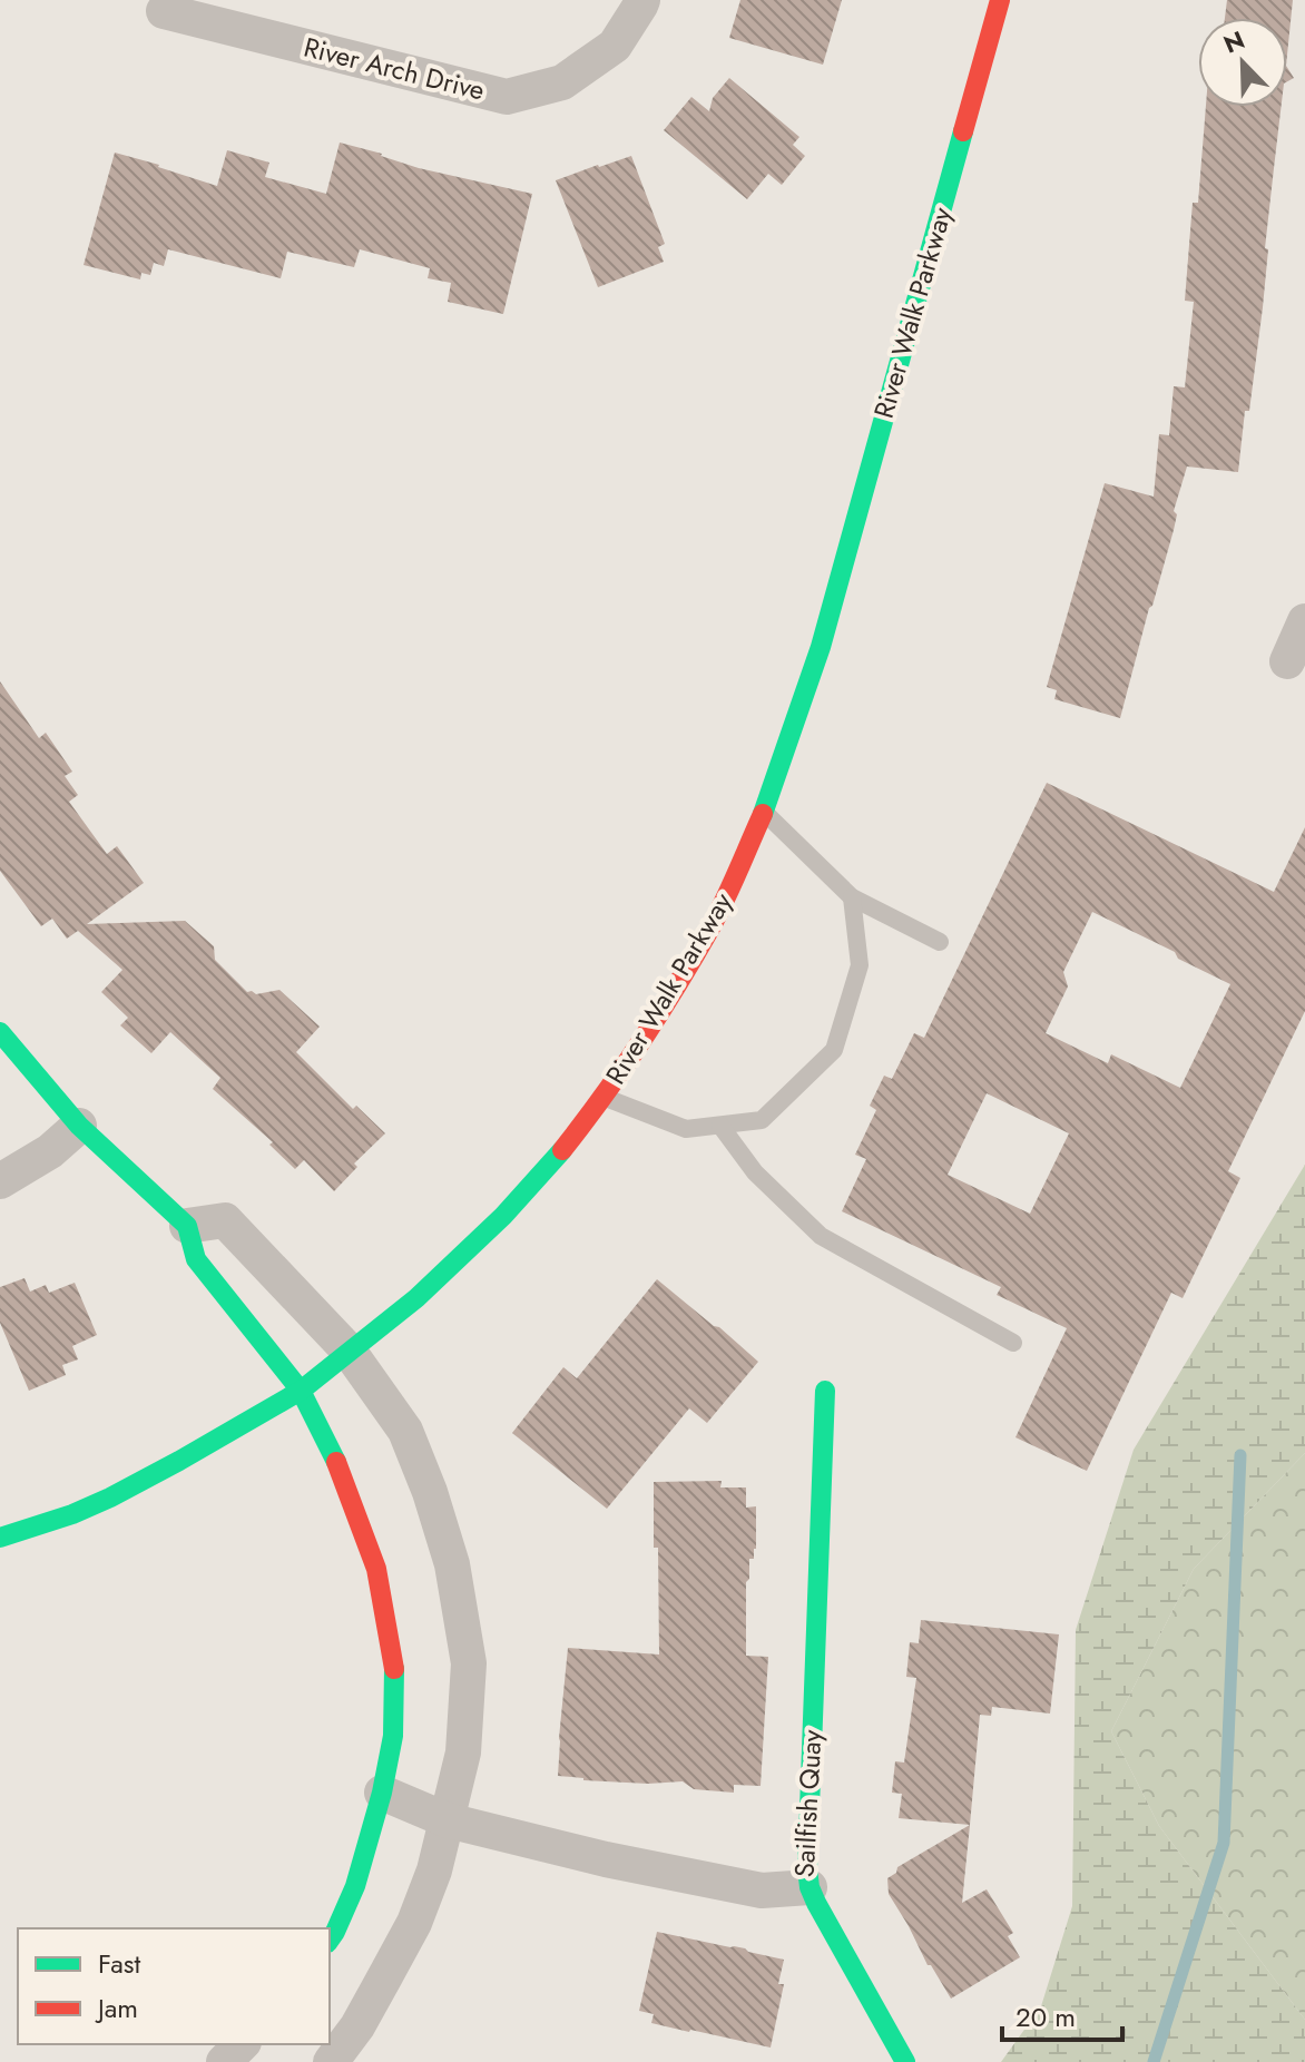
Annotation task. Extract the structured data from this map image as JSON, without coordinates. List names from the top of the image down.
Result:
{
  "streets": {
    "street": ["River Arch Drive", "River Walk Parkway", "Sailfish Quay"]
  },
  "legend": ["Fast", "Jam"],
  "scale_bar": "20 m",
  "north": "top left"
}
